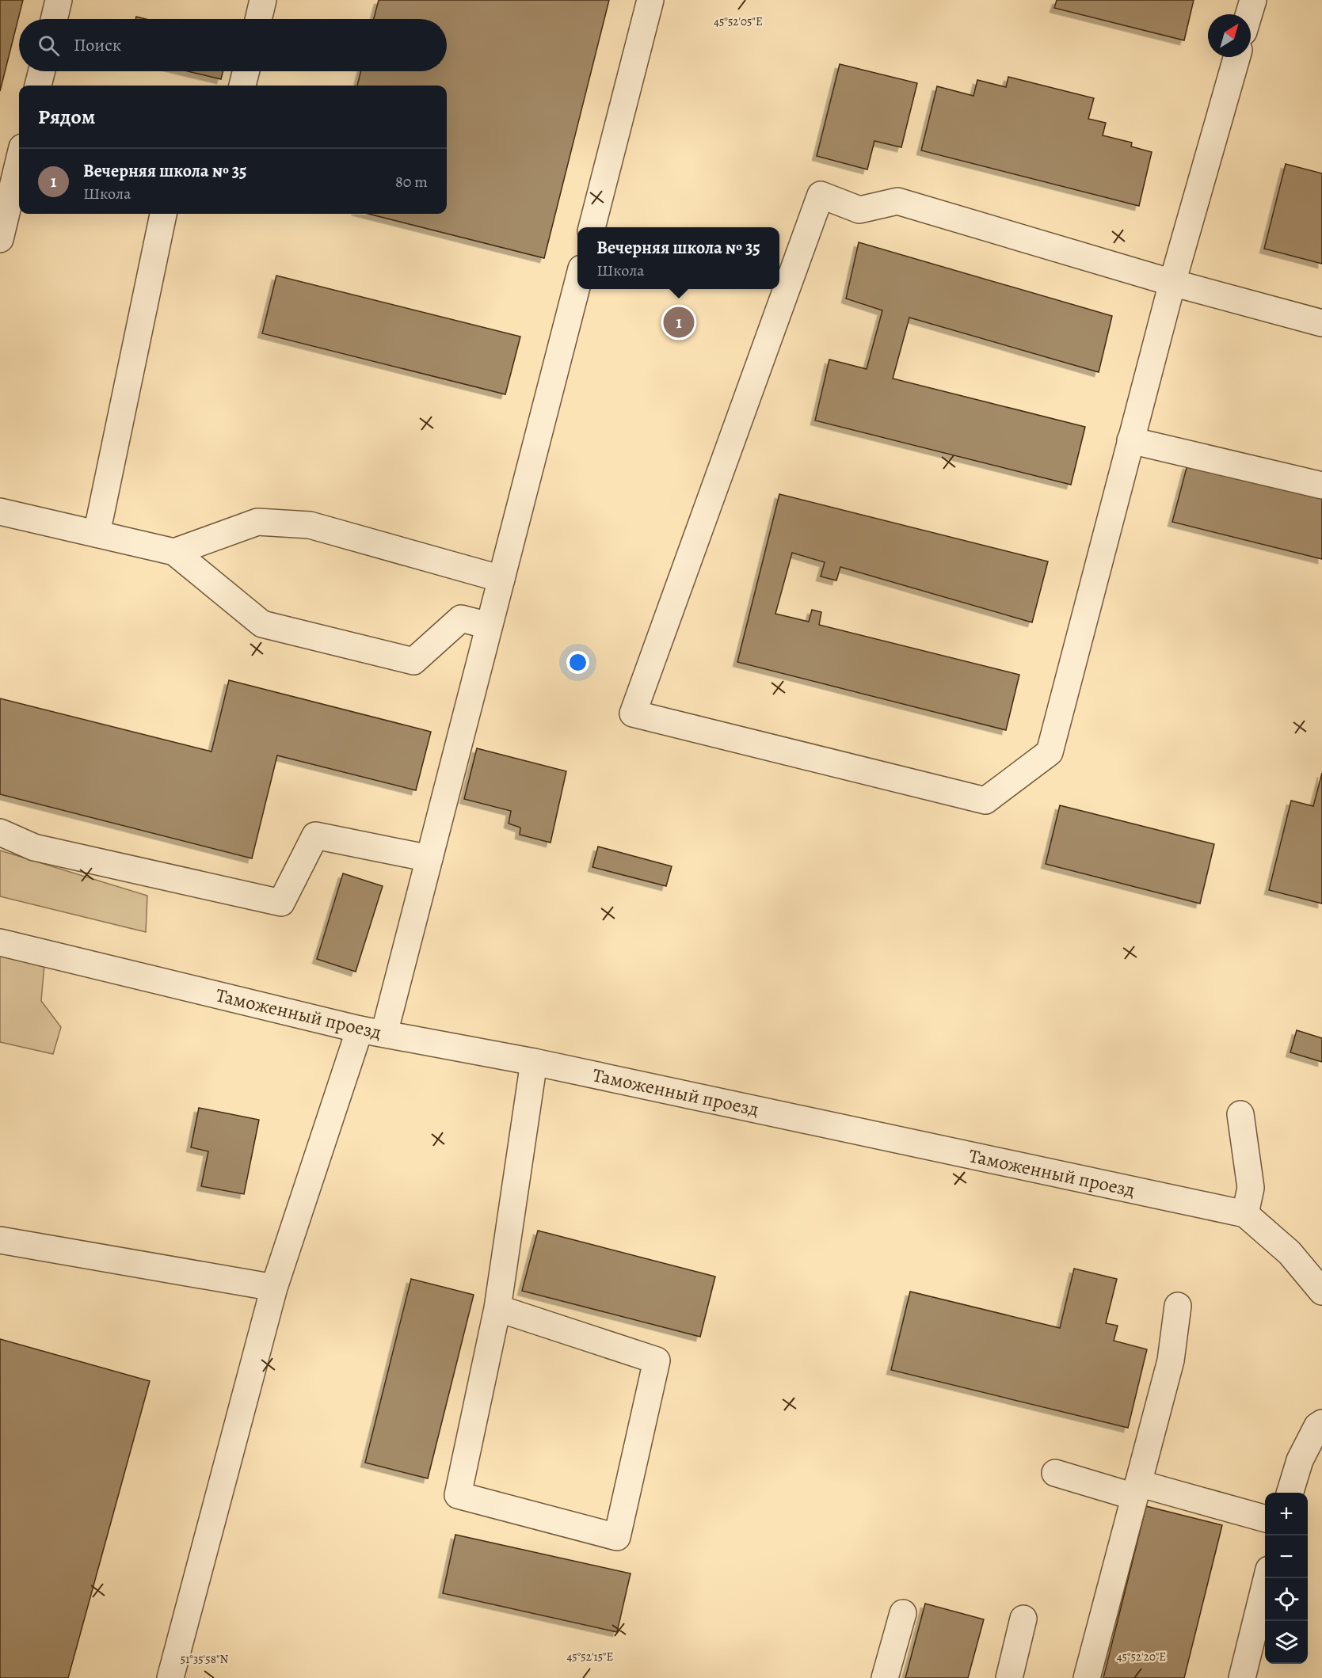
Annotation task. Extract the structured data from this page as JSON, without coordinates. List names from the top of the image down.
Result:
{
  "streets": {
    "street": ["Таможенный проезд"]
  },
  "north": "top right",
  "page": {
    "search": "Поиск",
    "heading": "Рядом",
    "list": [
      {
        "mark": "1",
        "name": "Вечерняя школа № 35",
        "note": "Школа",
        "value": "80 m"
      }
    ],
    "popup": ["Вечерняя школа № 35", "Школа"],
    "pins": "1",
    "map_buttons": ["+", "−"]
  },
  "coordinates": [
    "45°52'05\"E",
    "45°52'15\"E",
    "45°52'20\"E",
    "51°35'58\"N"
  ]
}
